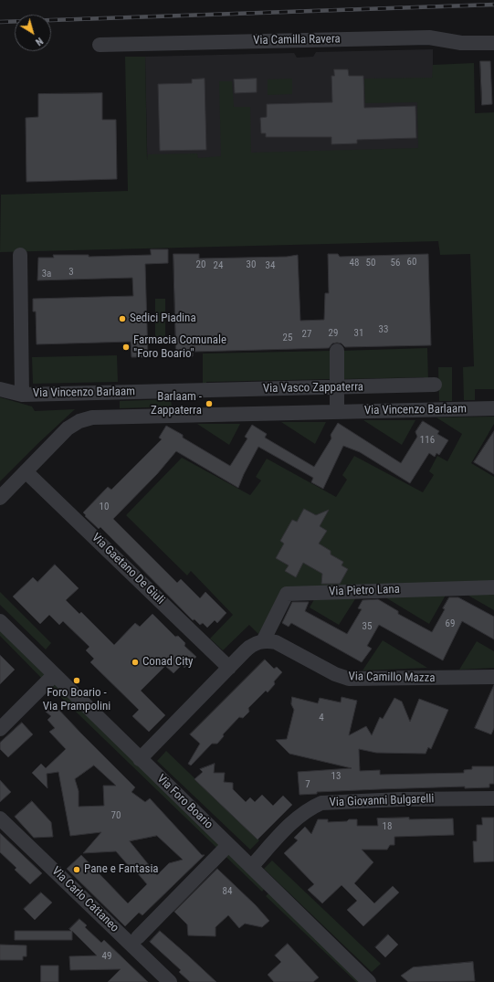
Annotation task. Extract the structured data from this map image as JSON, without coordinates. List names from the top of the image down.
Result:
{
  "streets": {
    "street": [
      "Via Camilla Ravera",
      "Via Vasco Zappaterra",
      "Via Vincenzo Barlaam",
      "Via Gaetano De Giuli",
      "Via Pietro Lana",
      "Via Camillo Mazza",
      "Via Giovanni Bulgarelli",
      "Via Foro Boario",
      "Via Carlo Cattaneo"
    ]
  },
  "crossings": [
    ["Via Vasco Zappaterra", "Via Vincenzo Barlaam"],
    ["Via Vincenzo Barlaam", "Via Gaetano De Giuli"],
    ["Via Pietro Lana", "Via Camillo Mazza"],
    ["Via Giovanni Bulgarelli", "Via Foro Boario"]
  ],
  "places": [
    "Sedici Piadina",
    "Farmacia Comunale \"Foro Boario\"",
    "Barlaam - Zappaterra",
    "Conad City",
    "Foro Boario - Via Prampolini",
    "Pane e Fantasia"
  ],
  "house_numbers": [
    "60",
    "48",
    "50",
    "56",
    "20",
    "30",
    "24",
    "34",
    "3",
    "3a",
    "33",
    "29",
    "31",
    "27",
    "25",
    "116",
    "10",
    "69",
    "35",
    "4",
    "13",
    "7",
    "70",
    "18",
    "84",
    "49"
  ],
  "north": "bottom right"
}
